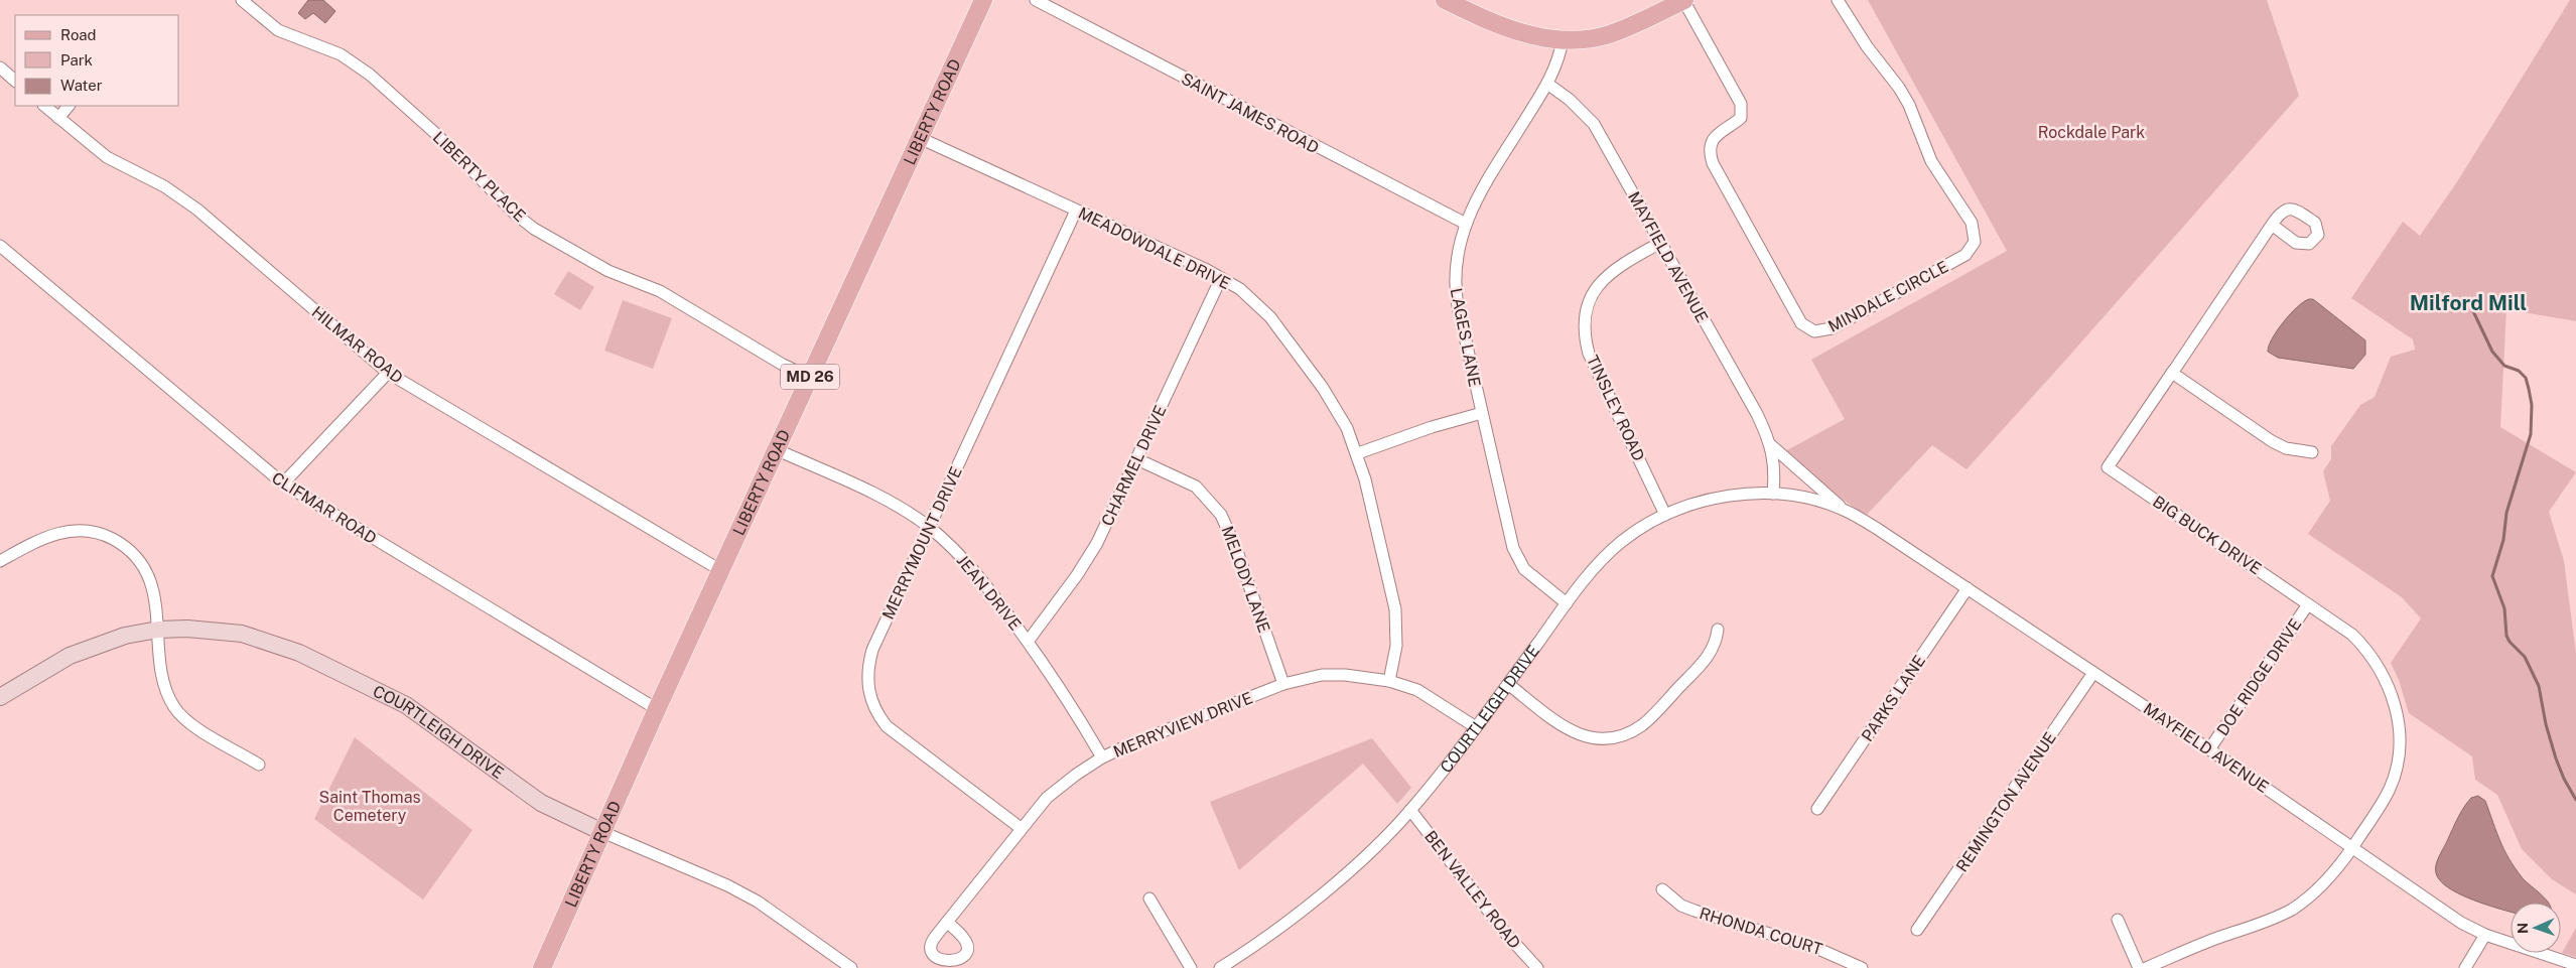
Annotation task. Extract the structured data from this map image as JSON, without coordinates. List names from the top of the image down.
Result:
{
  "streets": {
    "main road": ["LIBERTY ROAD", "MD 26"],
    "street": [
      "SAINT JAMES ROAD",
      "LIBERTY PLACE",
      "MEADOWDALE DRIVE",
      "MAYFIELD AVENUE",
      "MINDALE CIRCLE",
      "LAGES LANE",
      "HILMAR ROAD",
      "TINSLEY ROAD",
      "CHARMEL DRIVE",
      "CLIFMAR ROAD",
      "BIG BUCK DRIVE",
      "MERRYMOUNT DRIVE",
      "MELODY LANE",
      "JEAN DRIVE",
      "DOE RIDGE DRIVE",
      "PARKS LANE",
      "COURTLEIGH DRIVE",
      "MERRYVIEW DRIVE",
      "REMINGTON AVENUE",
      "BEN VALLEY ROAD",
      "RHONDA COURT"
    ]
  },
  "crossings": [
    ["LIBERTY ROAD", "LIBERTY PLACE"],
    ["LIBERTY ROAD", "MEADOWDALE DRIVE"],
    ["LIBERTY ROAD", "HILMAR ROAD"],
    ["LIBERTY ROAD", "CLIFMAR ROAD"],
    ["LIBERTY ROAD", "JEAN DRIVE"],
    ["LIBERTY ROAD", "COURTLEIGH DRIVE"],
    ["SAINT JAMES ROAD", "LAGES LANE"],
    ["MEADOWDALE DRIVE", "CHARMEL DRIVE"],
    ["MEADOWDALE DRIVE", "MERRYMOUNT DRIVE"],
    ["MEADOWDALE DRIVE", "MERRYVIEW DRIVE"],
    ["MAYFIELD AVENUE", "LAGES LANE"],
    ["MAYFIELD AVENUE", "TINSLEY ROAD"],
    ["MAYFIELD AVENUE", "BIG BUCK DRIVE"],
    ["MAYFIELD AVENUE", "DOE RIDGE DRIVE"],
    ["MAYFIELD AVENUE", "PARKS LANE"],
    ["MAYFIELD AVENUE", "COURTLEIGH DRIVE"],
    ["MAYFIELD AVENUE", "REMINGTON AVENUE"],
    ["LAGES LANE", "COURTLEIGH DRIVE"],
    ["TINSLEY ROAD", "COURTLEIGH DRIVE"],
    ["CHARMEL DRIVE", "MELODY LANE"],
    ["CHARMEL DRIVE", "JEAN DRIVE"],
    ["BIG BUCK DRIVE", "DOE RIDGE DRIVE"],
    ["MERRYMOUNT DRIVE", "JEAN DRIVE"],
    ["MERRYMOUNT DRIVE", "MERRYVIEW DRIVE"],
    ["MELODY LANE", "MERRYVIEW DRIVE"],
    ["JEAN DRIVE", "MERRYVIEW DRIVE"],
    ["COURTLEIGH DRIVE", "MERRYVIEW DRIVE"],
    ["COURTLEIGH DRIVE", "BEN VALLEY ROAD"]
  ],
  "districts": ["Milford Mill"],
  "parks": ["Rockdale Park", "Saint Thomas Cemetery"],
  "legend": ["Road", "Park", "Water"],
  "north": "left"
}
